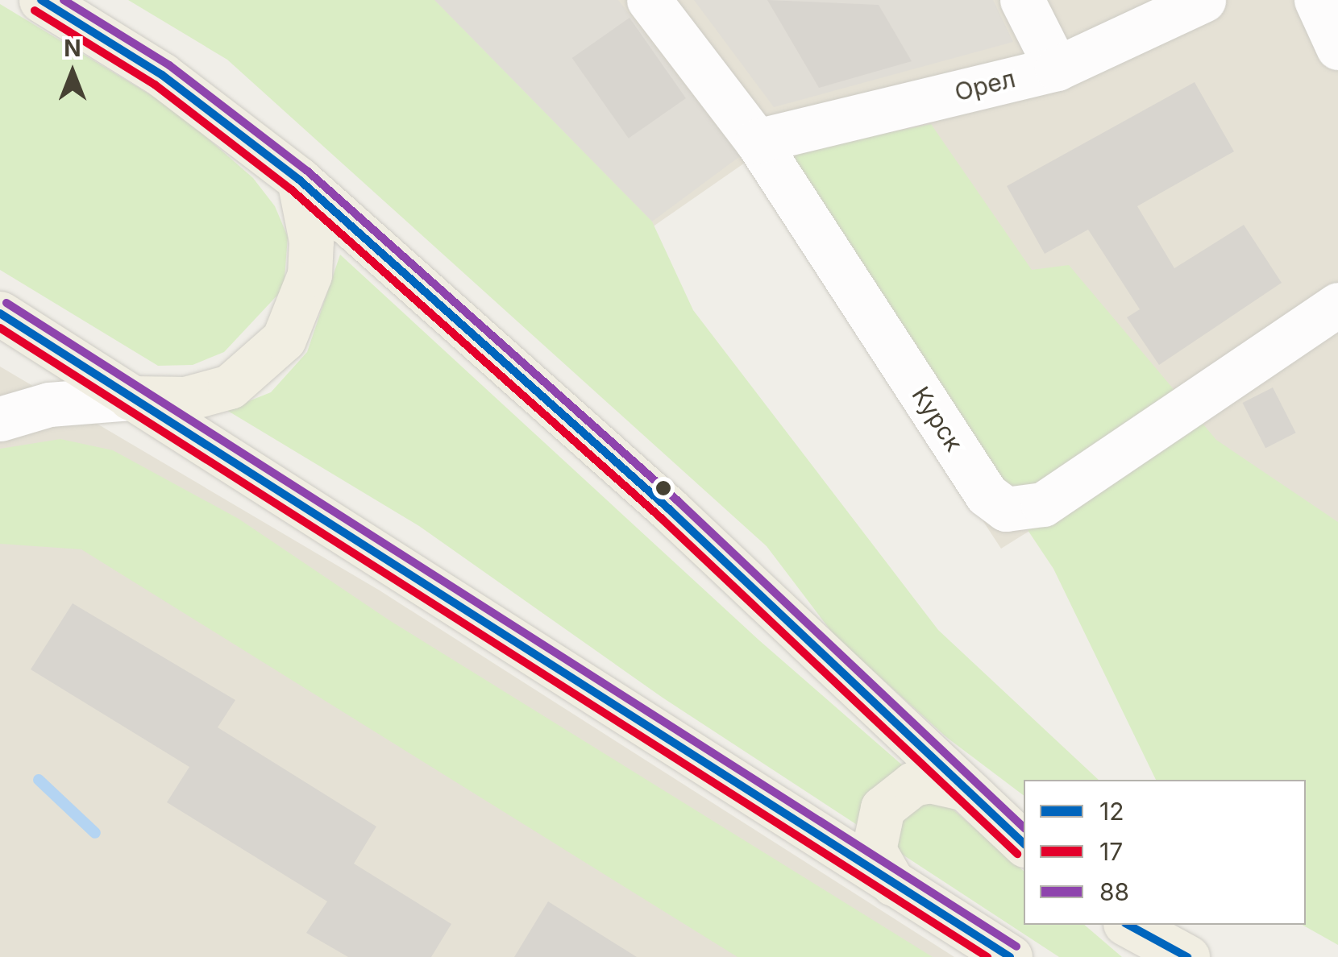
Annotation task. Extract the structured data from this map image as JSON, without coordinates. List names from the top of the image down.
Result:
{
  "streets": {
    "street": ["Орел", "Курск"]
  },
  "crossings": [
    ["Орел", "Курск"]
  ],
  "lines": ["transit line 12", "transit line 88", "transit line 17"],
  "legend": ["12", "17", "88"],
  "north": "top"
}
